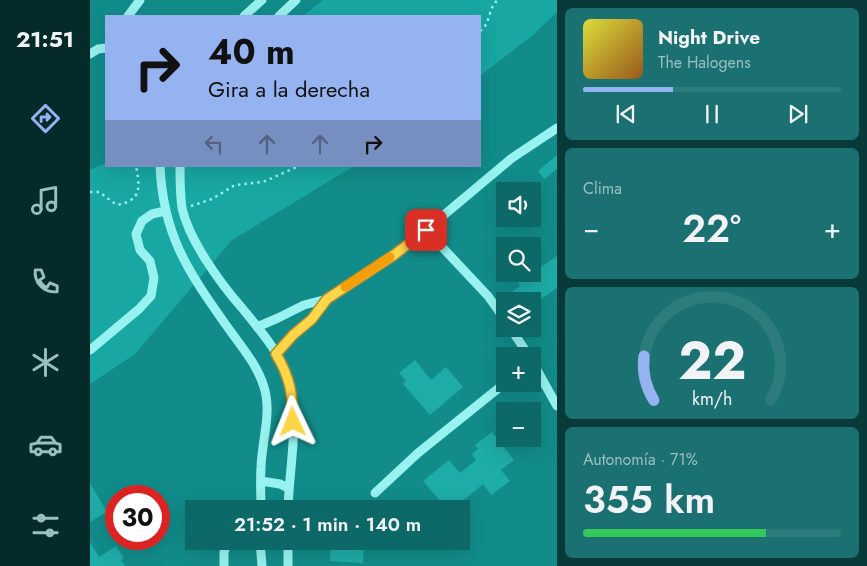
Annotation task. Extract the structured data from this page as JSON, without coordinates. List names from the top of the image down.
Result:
{
  "page": {
    "tabs": "21:51",
    "turn": ["40 m", "Gira a la derecha"],
    "song": ["Night Drive", "The Halogens"],
    "tile": [
      "Clima",
      ["Autonomía · 71%", "355 km"]
    ],
    "map_buttons": ["+", "−"],
    "heat": ["−", "22°", "+"],
    "limit": "30",
    "trip": "21:52 · 1 min · 140 m",
    "gauge": ["22", "km/h"]
  }
}
